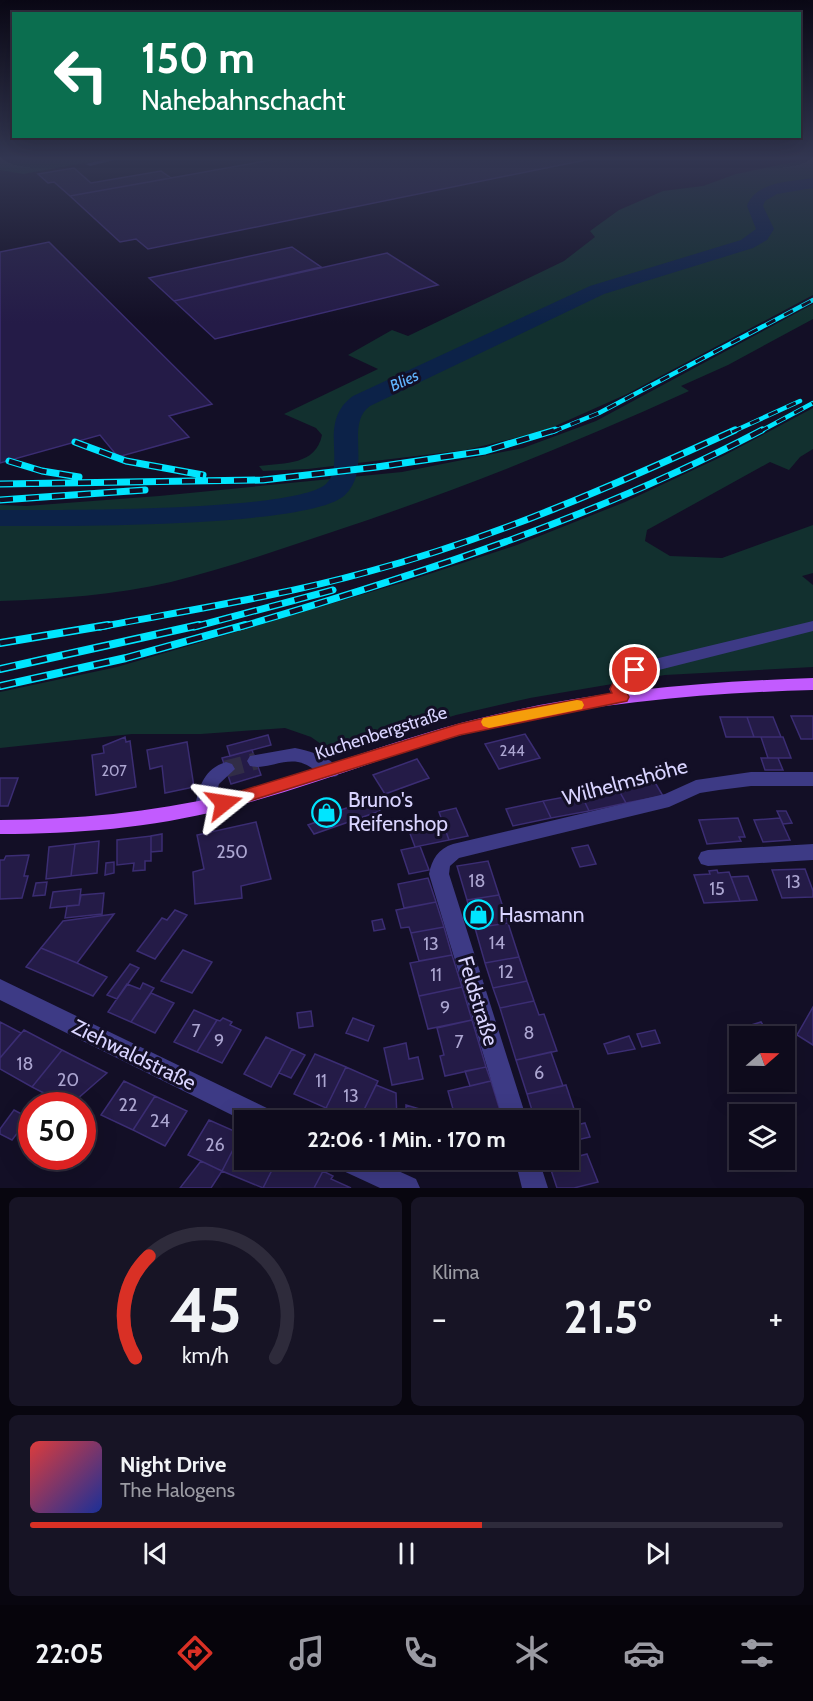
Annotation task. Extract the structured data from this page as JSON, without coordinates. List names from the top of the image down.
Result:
{
  "streets": {
    "main road": ["Kuchenbergstraße"],
    "street": ["Wilhelmshöhe", "Feldstraße", "Ziehwaldstraße"]
  },
  "crossings": [
    ["Wilhelmshöhe", "Feldstraße"]
  ],
  "water": ["Blies"],
  "places": {
    "shop": ["Bruno's Reifenshop", "Hasmann"]
  },
  "house_numbers": [
    "244",
    "207",
    "250",
    "18",
    "13",
    "15",
    "14",
    "13",
    "12",
    "11",
    "9",
    "7",
    "8",
    "9",
    "7",
    "18",
    "6",
    "20",
    "11",
    "13",
    "22",
    "24",
    "26"
  ],
  "north": "right",
  "page": {
    "turn": ["150 m", "Nahebahnschacht"],
    "limit": "50",
    "trip": "22:06 · 1 Min. · 170 m",
    "tile": "Klima",
    "heat": ["−", "21.5°", "+"],
    "song": ["Night Drive", "The Halogens"],
    "tabs": "22:05",
    "gauge": ["45", "km/h"]
  }
}
